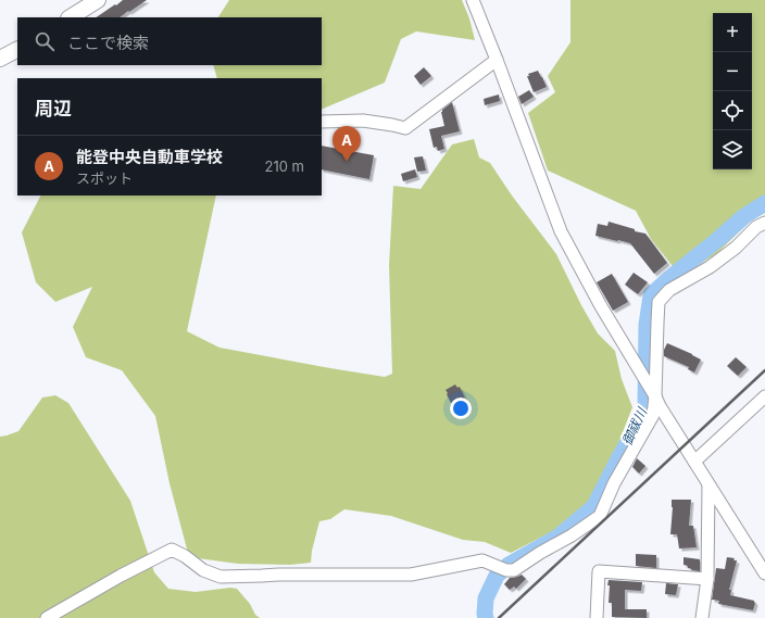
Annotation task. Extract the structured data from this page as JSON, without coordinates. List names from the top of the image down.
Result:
{
  "water": ["御祓川"],
  "page": {
    "map_buttons": ["+", "−"],
    "search": "ここで検索",
    "heading": "周辺",
    "pins": "A",
    "list": [
      {
        "mark": "A",
        "name": "能登中央自動車学校",
        "note": "スポット",
        "value": "210 m"
      }
    ]
  }
}
